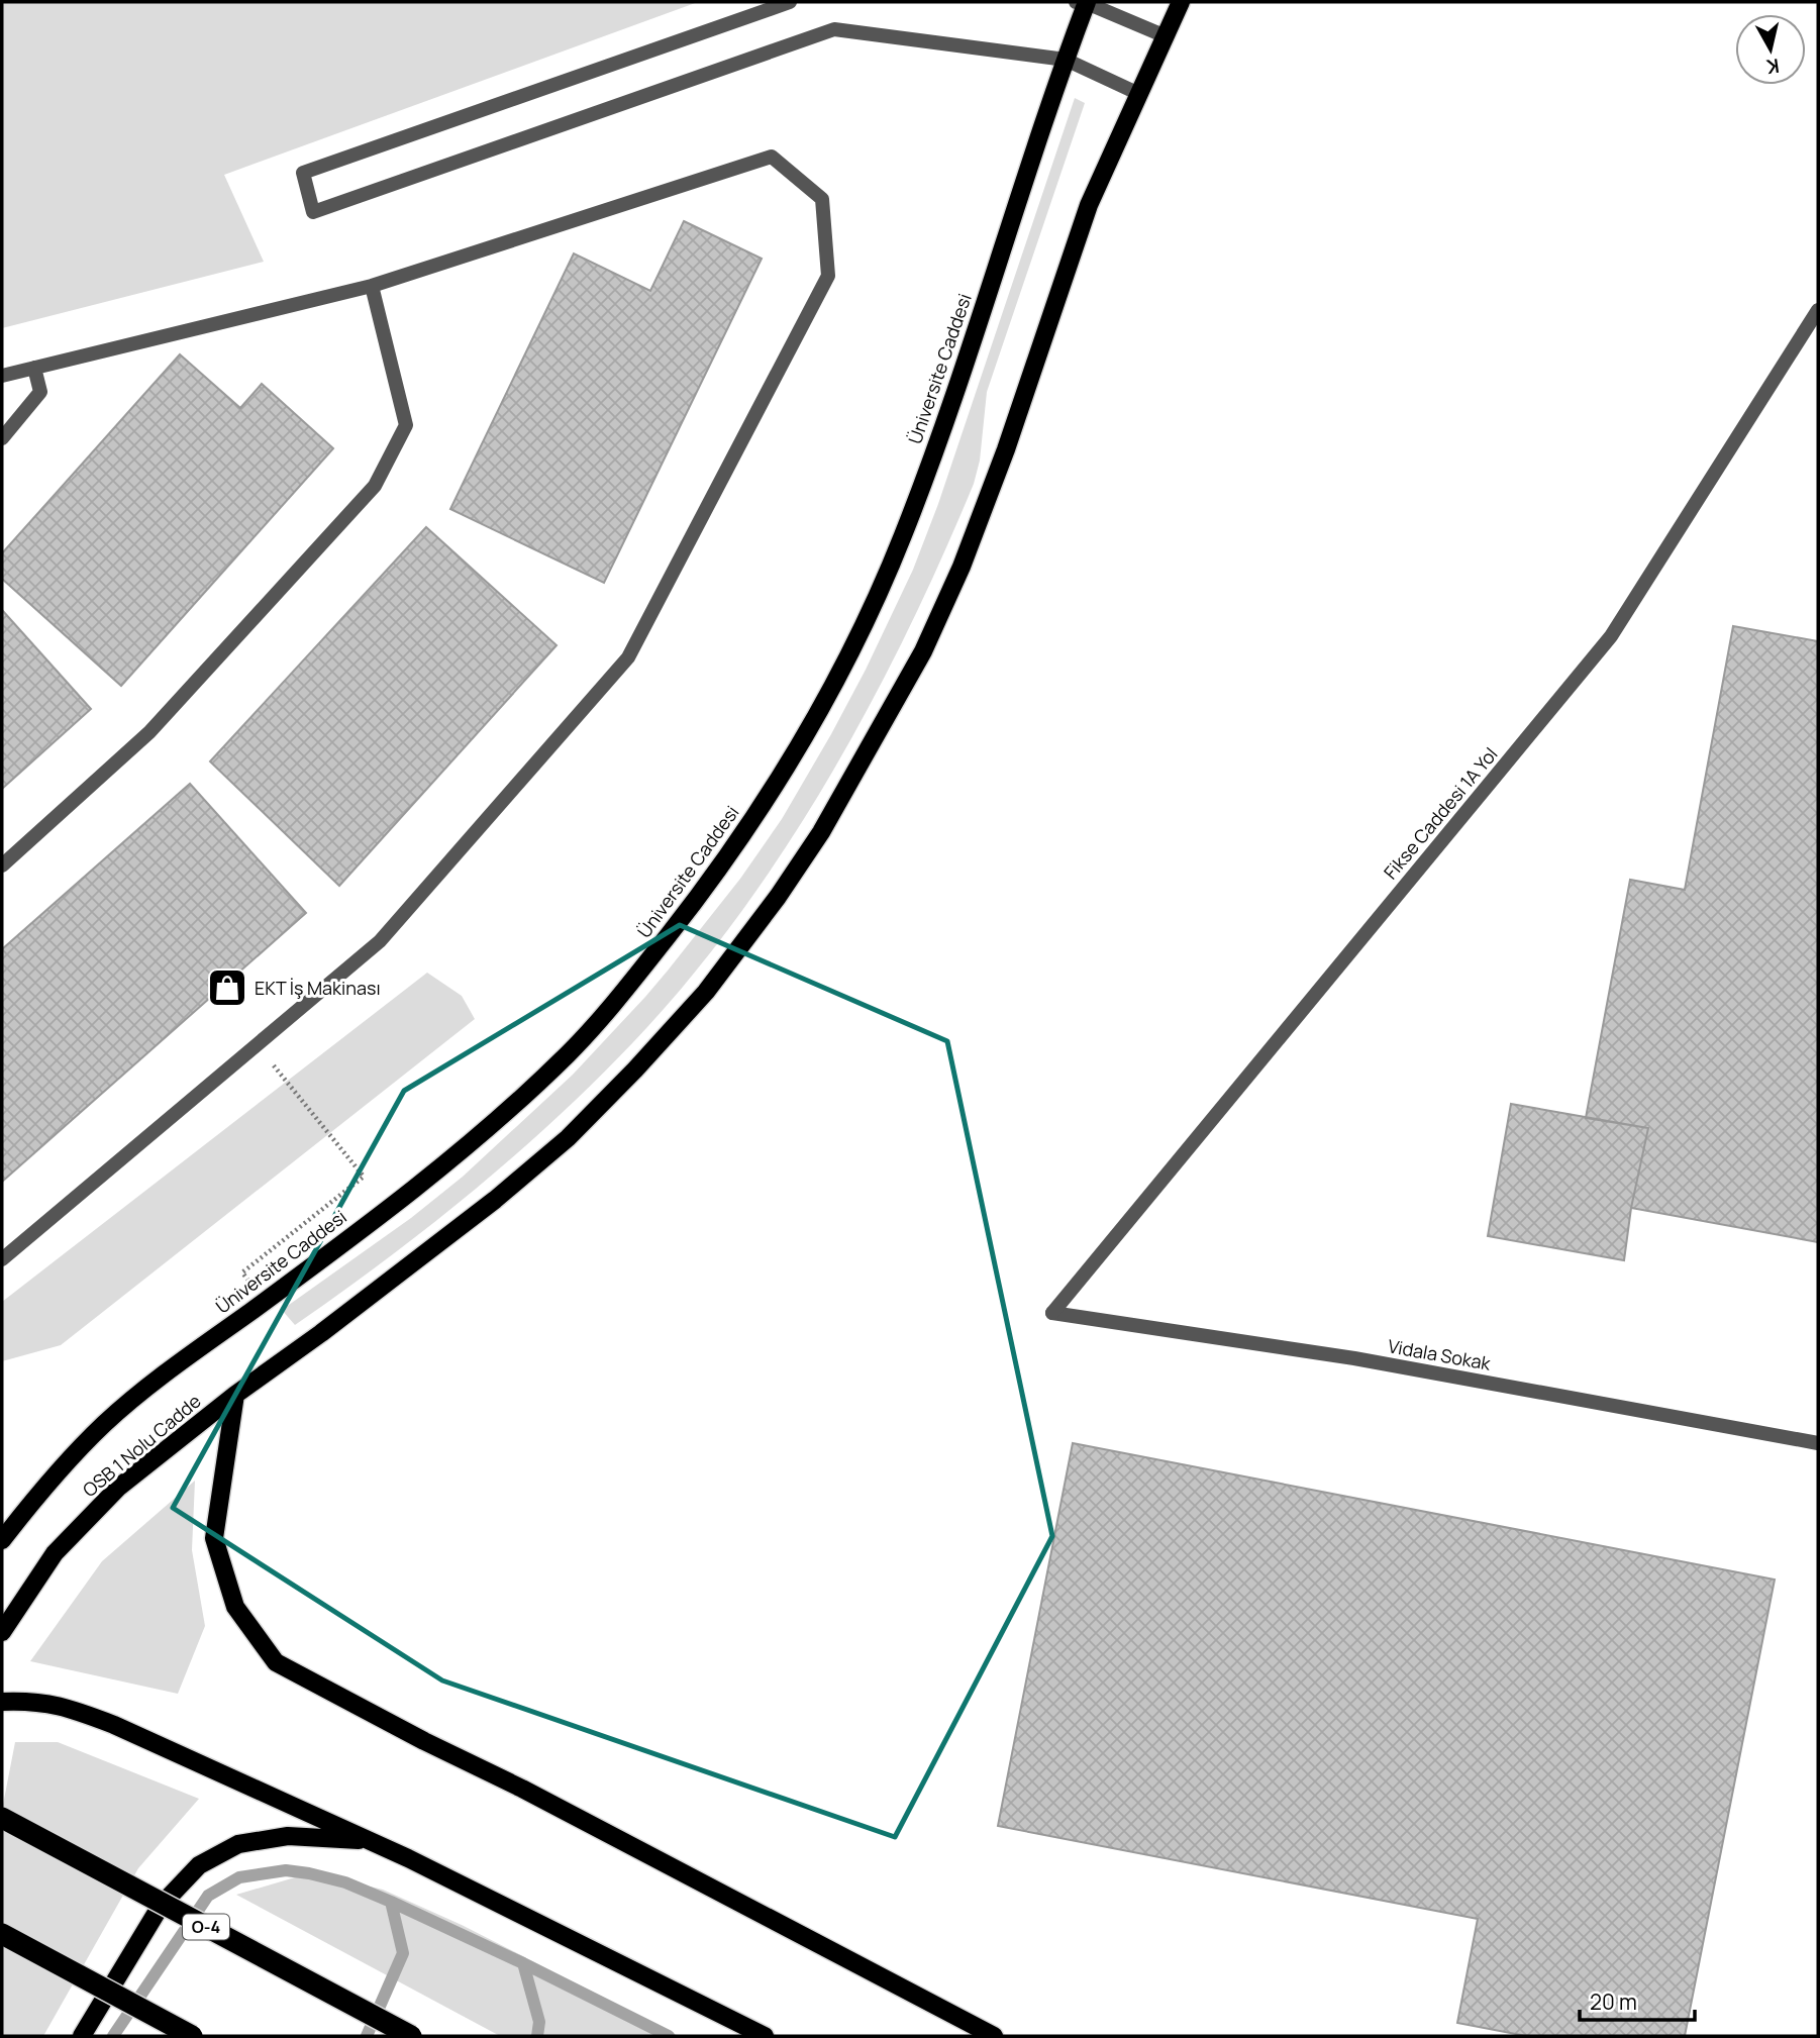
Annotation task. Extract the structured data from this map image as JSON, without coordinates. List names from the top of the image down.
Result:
{
  "streets": {
    "highway": ["O-4"],
    "main road": ["Üniversite Caddesi", "OSB 1 Nolu Cadde"],
    "street": ["Fikse Caddesi 1A Yol", "Vidala Sokak"]
  },
  "crossings": [
    ["Fikse Caddesi 1A Yol", "Vidala Sokak"]
  ],
  "places": {
    "shop": ["EKT İş Makinası"]
  },
  "scale_bar": "20 m",
  "north": "bottom"
}
